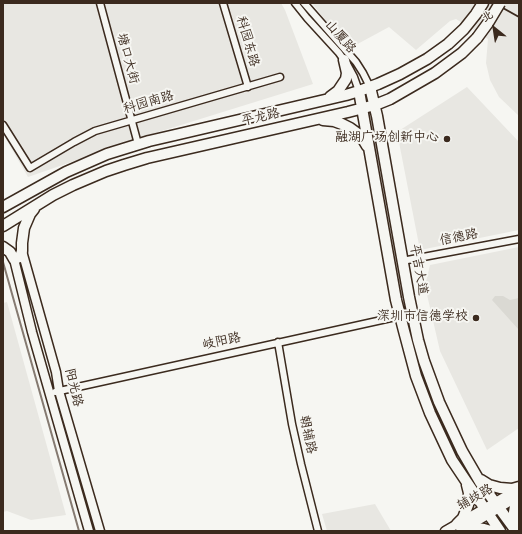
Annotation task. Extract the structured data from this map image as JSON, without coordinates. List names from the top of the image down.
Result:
{
  "streets": {
    "main road": ["平龙路", "平吉大道"],
    "street": [
      "山厦路",
      "科园东路",
      "塘口大街",
      "科园南路",
      "信德路",
      "岐阳路",
      "阳光路",
      "朝辅路",
      "辅歧路"
    ]
  },
  "crossings": [
    ["山厦路", "平龙路"],
    ["山厦路", "平吉大道"],
    ["科园东路", "科园南路"],
    ["塘口大街", "科园南路"],
    ["塘口大街", "平龙路"],
    ["平龙路", "平吉大道"],
    ["信德路", "平吉大道"],
    ["平吉大道", "岐阳路"],
    ["平吉大道", "辅歧路"],
    ["岐阳路", "阳光路"],
    ["岐阳路", "朝辅路"]
  ],
  "places": ["融湖广场创新中心", "深圳市信德学校"],
  "north": "top left"
}
